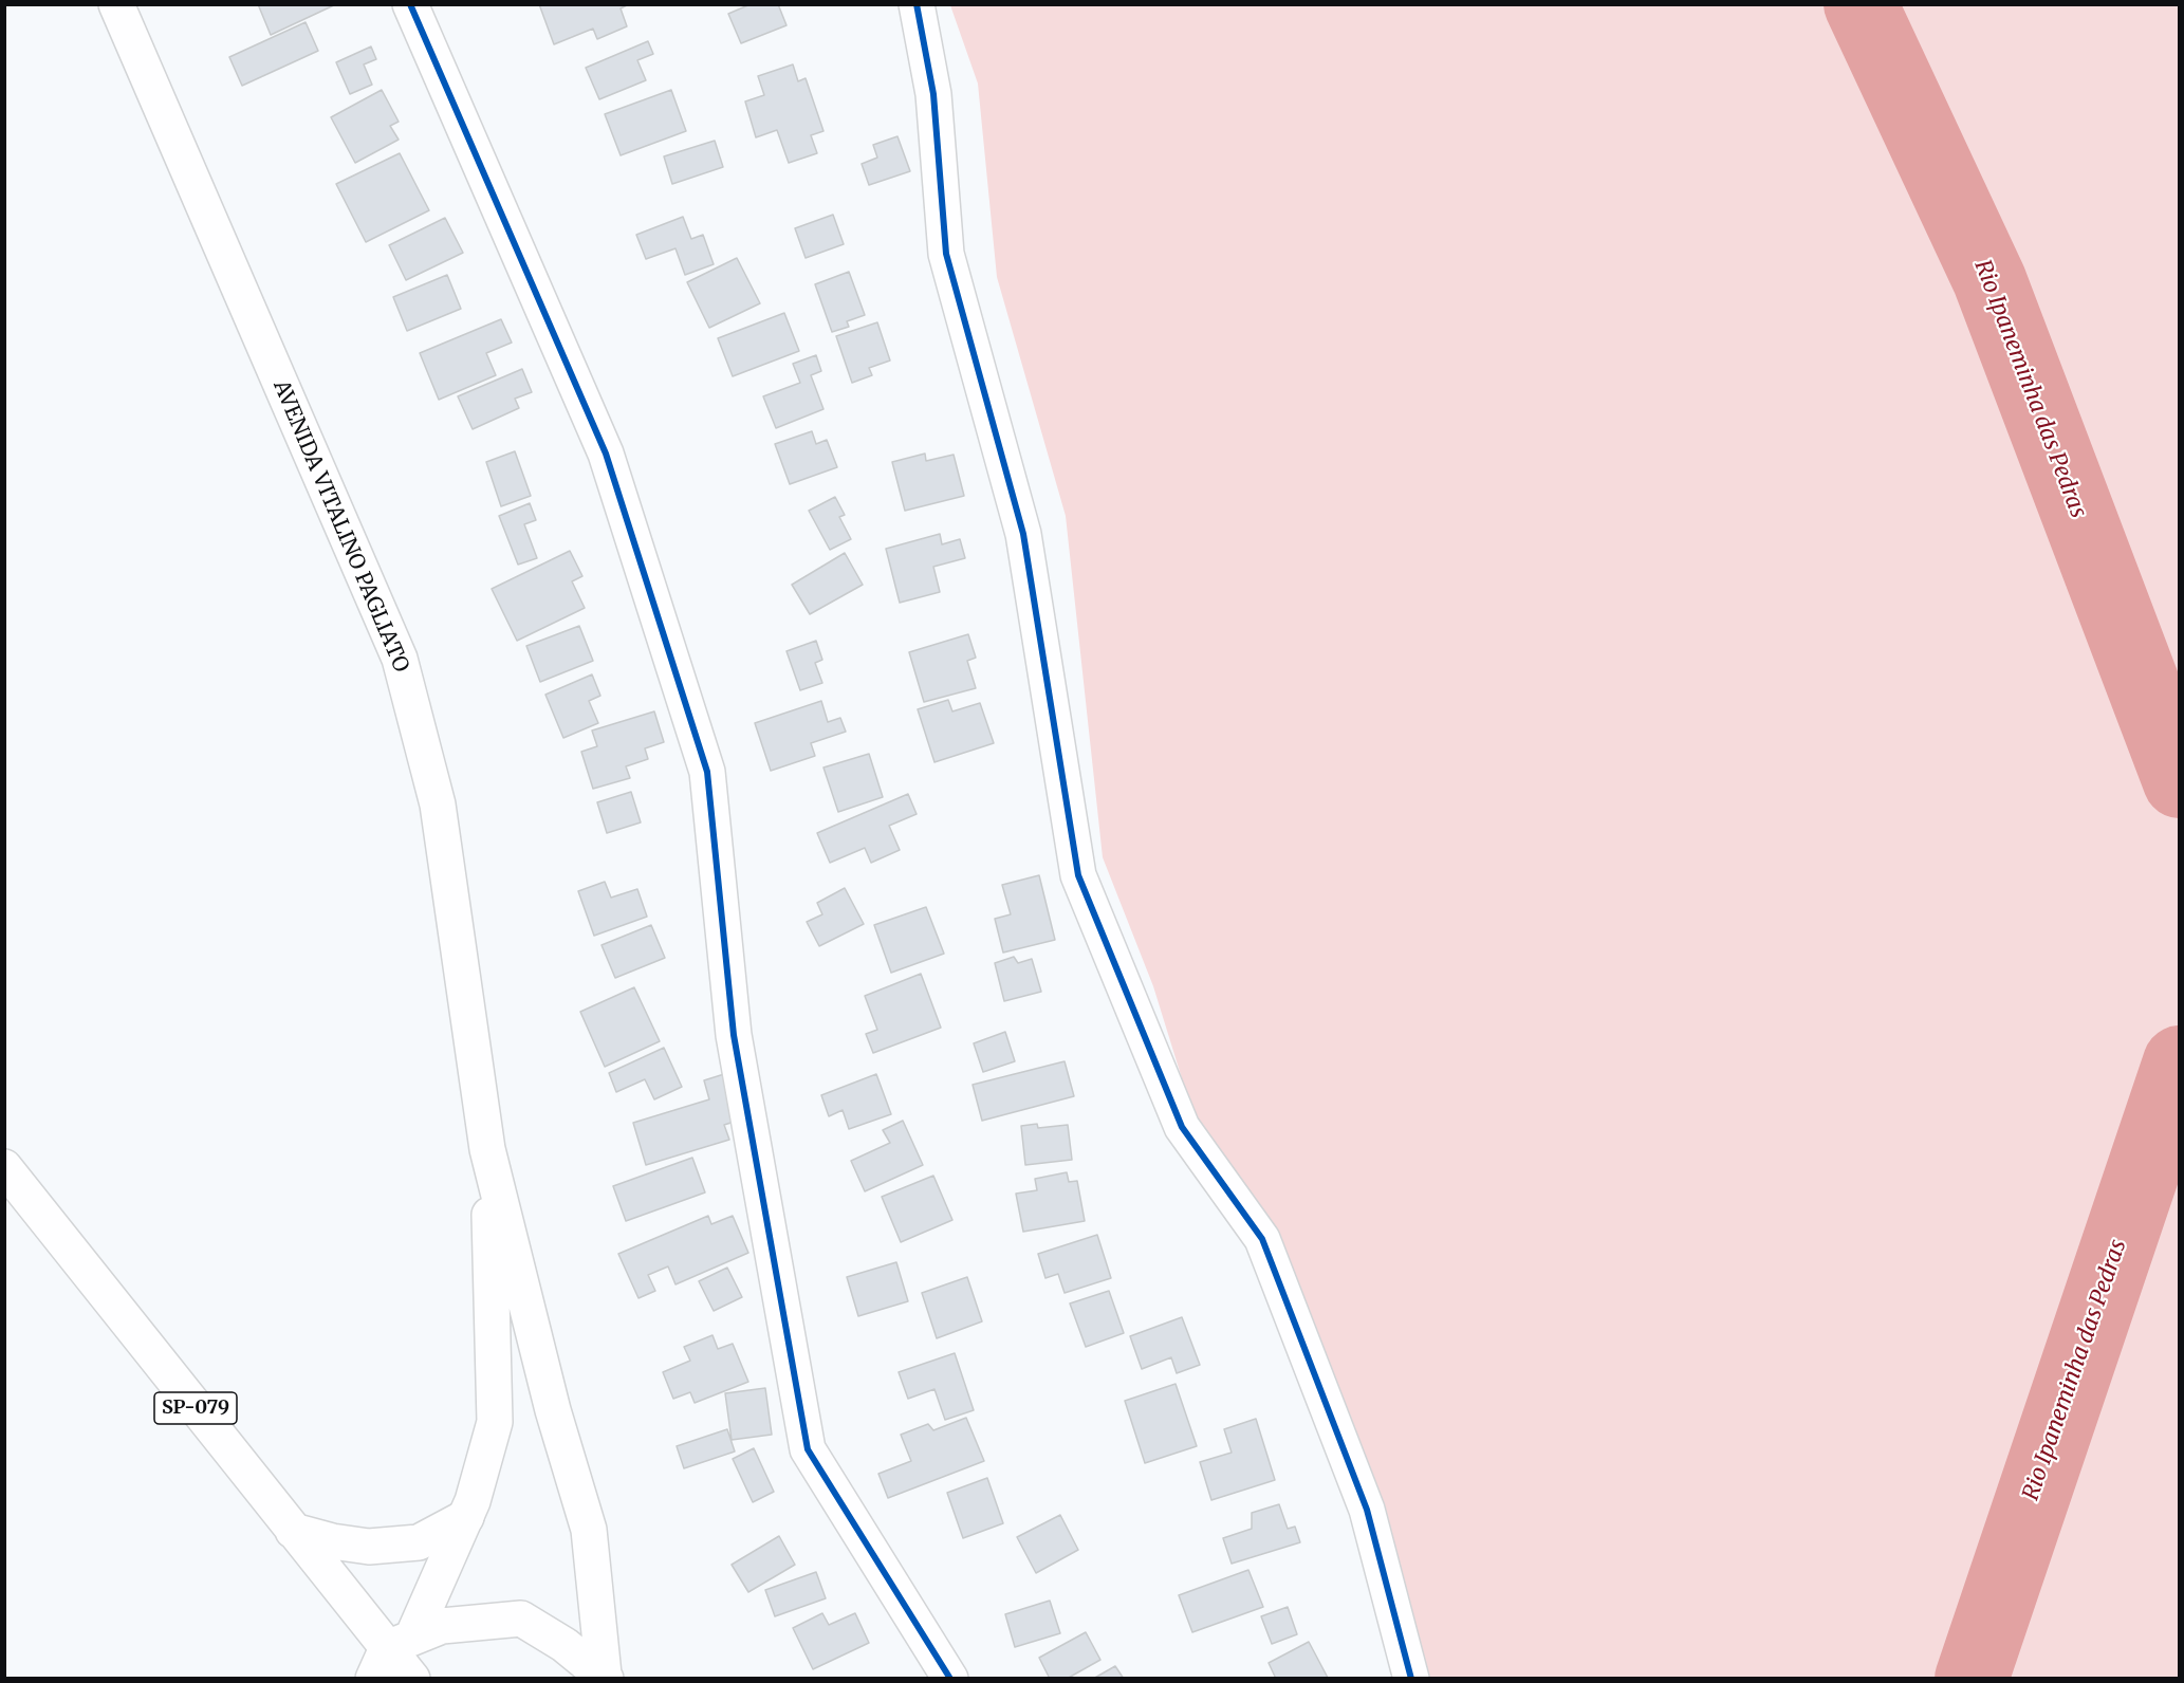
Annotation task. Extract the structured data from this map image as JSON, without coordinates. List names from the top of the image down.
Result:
{
  "streets": {
    "street": ["AVENIDA VITALINO PAGLIATO", "SP-079"]
  },
  "water": ["Rio Ipaneminha das Pedras"]
}
